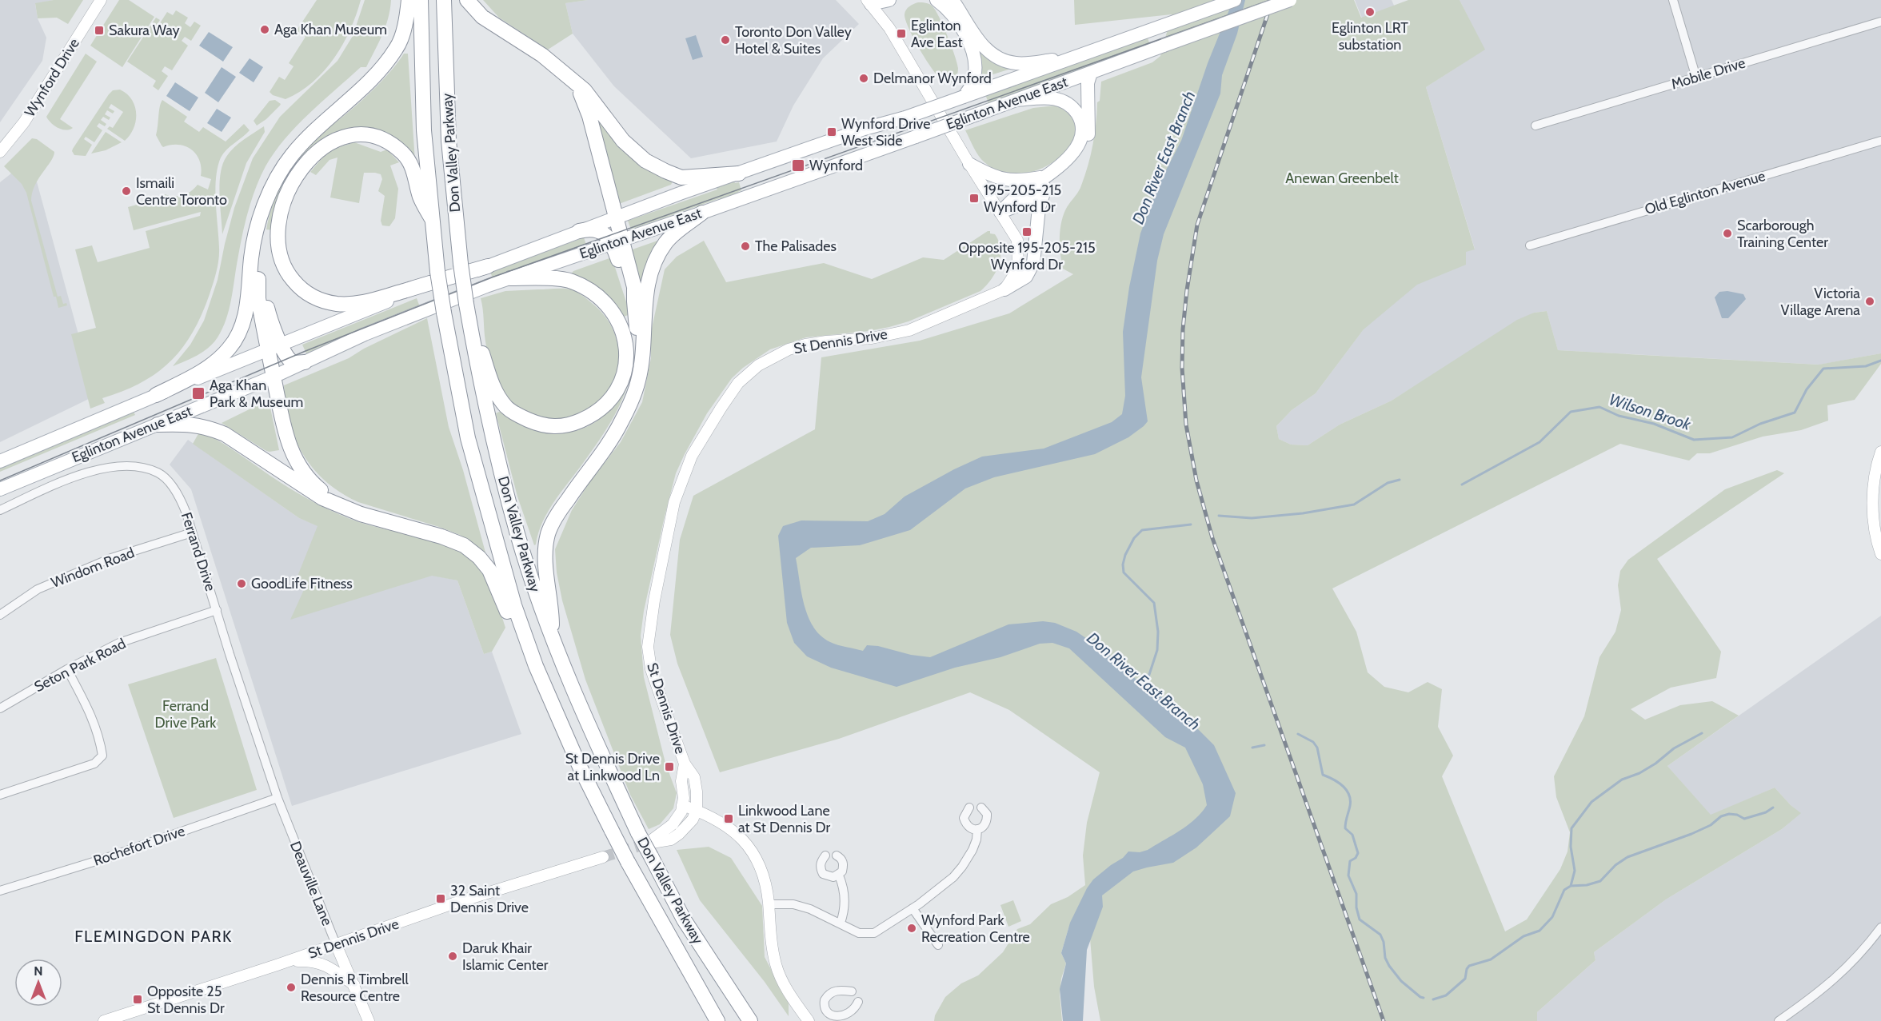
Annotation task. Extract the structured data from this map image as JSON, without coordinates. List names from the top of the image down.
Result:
{
  "streets": {
    "highway": ["Don Valley Parkway"],
    "main road": ["Eglinton Avenue East"],
    "street": [
      "Mobile Drive",
      "Wynford Drive",
      "Old Eglinton Avenue",
      "St Dennis Drive",
      "Ferrand Drive",
      "Windom Road",
      "Seton Park Road",
      "Rochefort Drive",
      "Deauville Lane"
    ]
  },
  "crossings": [
    ["St Dennis Drive", "Deauville Lane"],
    ["Ferrand Drive", "Windom Road"],
    ["Ferrand Drive", "Seton Park Road"],
    ["Ferrand Drive", "Rochefort Drive"],
    ["Ferrand Drive", "Deauville Lane"],
    ["Rochefort Drive", "Deauville Lane"]
  ],
  "districts": ["FLEMINGDON PARK"],
  "water": ["Don River East Branch", "Wilson Brook"],
  "parks": ["Anewan Greenbelt", "Ferrand Drive Park"],
  "places": {
    "other": [
      "Eglinton LRT substation",
      "Aga Khan Museum",
      "Toronto Don Valley Hotel & Suites",
      "Delmanor Wynford",
      "Ismaili Centre Toronto",
      "Scarborough Training Center",
      "The Palisades",
      "Victoria Village Arena",
      "GoodLife Fitness",
      "Wynford Park Recreation Centre",
      "Daruk Khair Islamic Center",
      "Dennis R Timbrell Resource Centre"
    ],
    "transit": [
      "Sakura Way",
      "Eglinton Ave East",
      "Wynford Drive West Side",
      "Wynford",
      "195-205-215 Wynford Dr",
      "Opposite 195-205-215 Wynford Dr",
      "Aga Khan Park & Museum",
      "St Dennis Drive at Linkwood Ln",
      "Linkwood Lane at St Dennis Dr",
      "32 Saint Dennis Drive",
      "Opposite 25 St Dennis Dr"
    ]
  },
  "north": "top"
}
